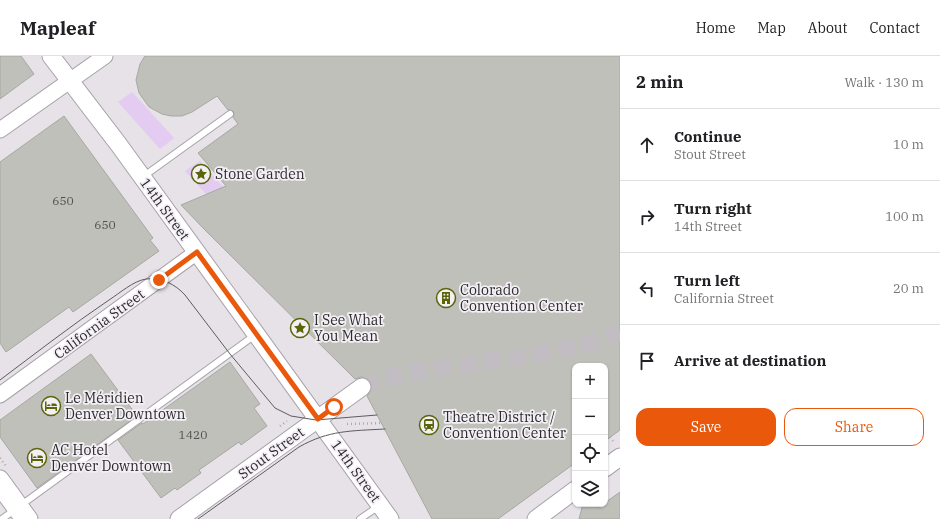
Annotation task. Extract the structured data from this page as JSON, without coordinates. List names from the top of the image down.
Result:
{
  "streets": {
    "main road": ["14th Street", "Stout Street"],
    "street": ["California Street"]
  },
  "crossings": [
    ["14th Street", "California Street"],
    ["14th Street", "Stout Street"]
  ],
  "places": {
    "place": ["Stone Garden", "I See What You Mean"],
    "building": ["Colorado Convention Center"],
    "hotel": ["Le Méridien Denver Downtown", "AC Hotel Denver Downtown"],
    "station": ["Theatre District / Convention Center"]
  },
  "house_numbers": ["650", "650", "1420"],
  "page": {
    "header": "Mapleaf",
    "nav": [
      "Home",
      "Map",
      "About",
      "Contact"
    ],
    "heading": ["2 min", "Walk · 130 m"],
    "list": [
      ["Continue", "Stout Street", "10 m"],
      ["Turn right", "14th Street", "100 m"],
      ["Turn left", "California Street", "20 m"],
      "Arrive at destination"
    ],
    "map_buttons": ["+", "−"],
    "buttons": ["Save", "Share"]
  }
}
